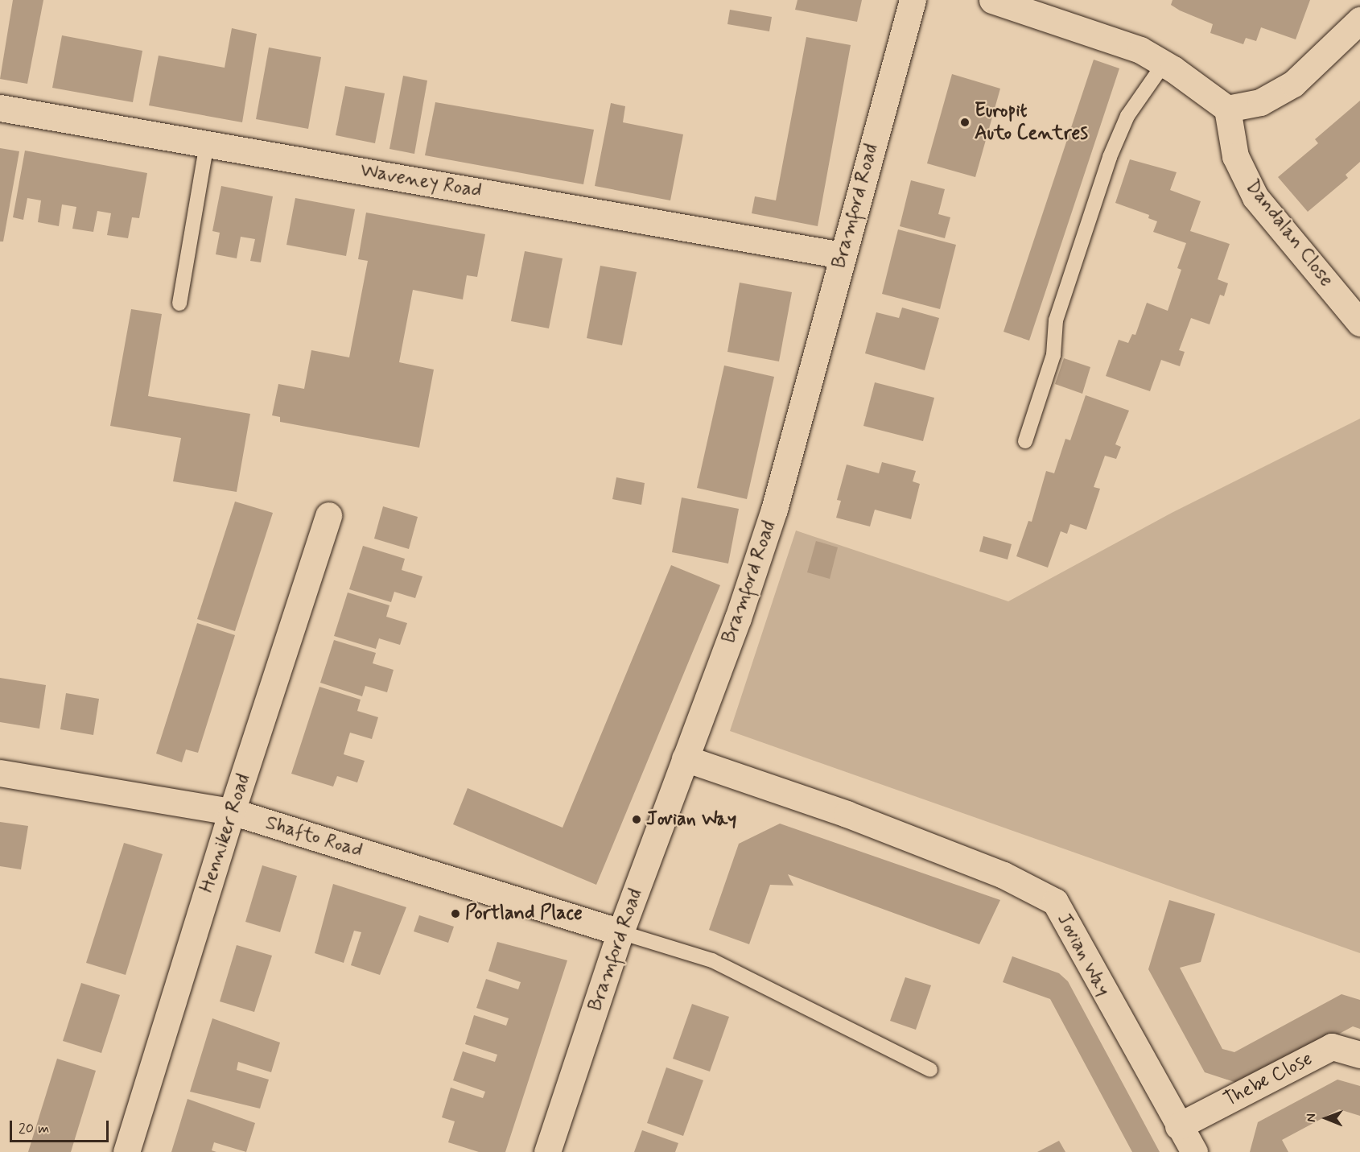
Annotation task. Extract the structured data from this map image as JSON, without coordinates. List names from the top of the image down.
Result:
{
  "streets": {
    "street": [
      "Waveney Road",
      "Bramford Road",
      "Dandalan Close",
      "Henniker Road",
      "Shafto Road",
      "Jovian Way",
      "Thebe Close"
    ]
  },
  "crossings": [
    ["Waveney Road", "Bramford Road"],
    ["Bramford Road", "Shafto Road"],
    ["Bramford Road", "Jovian Way"],
    ["Henniker Road", "Shafto Road"],
    ["Jovian Way", "Thebe Close"]
  ],
  "places": ["Europit Auto Centres", "Jovian Way", "Portland Place"],
  "scale_bar": "20 m",
  "north": "left"
}
